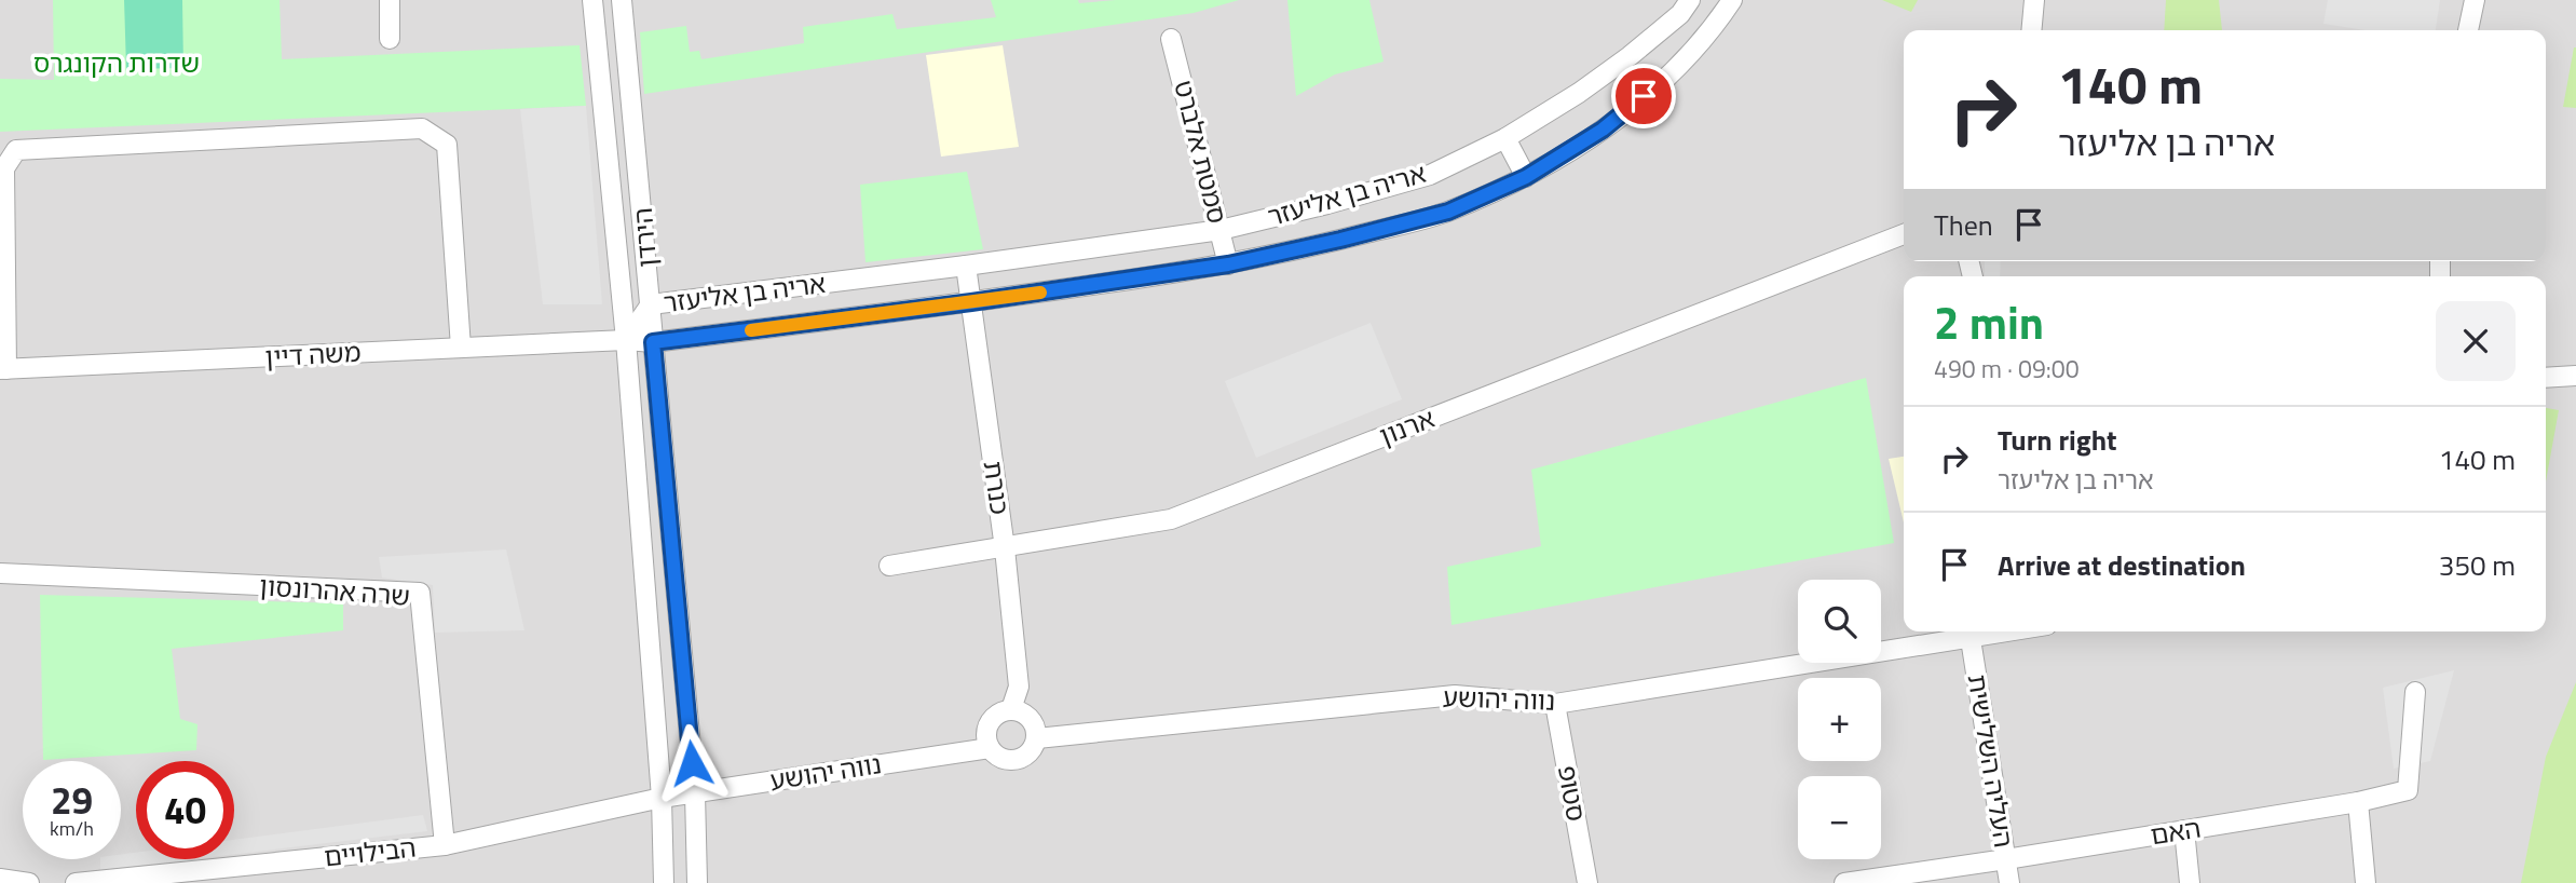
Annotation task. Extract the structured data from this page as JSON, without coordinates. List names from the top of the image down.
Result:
{
  "streets": {
    "street": [
      "סמטת אלברט",
      "אריה בן אליעזר",
      "הירדן",
      "משה דיין",
      "ארנון",
      "כנרת",
      "שרה אהרונסון",
      "נווה יהושע",
      "העליה השלישית",
      "סטופ",
      "האם",
      "הבילויים"
    ]
  },
  "crossings": [
    ["סמטת אלברט", "אריה בן אליעזר"],
    ["אריה בן אליעזר", "הירדן"],
    ["אריה בן אליעזר", "משה דיין"],
    ["אריה בן אליעזר", "כנרת"],
    ["הירדן", "משה דיין"],
    ["הירדן", "נווה יהושע"],
    ["הירדן", "הבילויים"],
    ["ארנון", "כנרת"],
    ["כנרת", "נווה יהושע"],
    ["שרה אהרונסון", "הבילויים"],
    ["נווה יהושע", "העליה השלישית"],
    ["נווה יהושע", "סטופ"],
    ["נווה יהושע", "הבילויים"],
    ["העליה השלישית", "האם"]
  ],
  "parks": ["שדרות הקונגרס"],
  "page": {
    "turn": ["140 m", "אריה בן אליעזר"],
    "then": "Then",
    "heading": ["2 min", "490 m · 09:00"],
    "list": [
      {
        "name": "Turn right",
        "note": "אריה בן אליעזר",
        "value": "140 m"
      },
      {
        "name": "Arrive at destination",
        "value": "350 m"
      }
    ],
    "map_buttons": ["+", "−"],
    "speed": "29 km/h",
    "limit": "40"
  }
}
